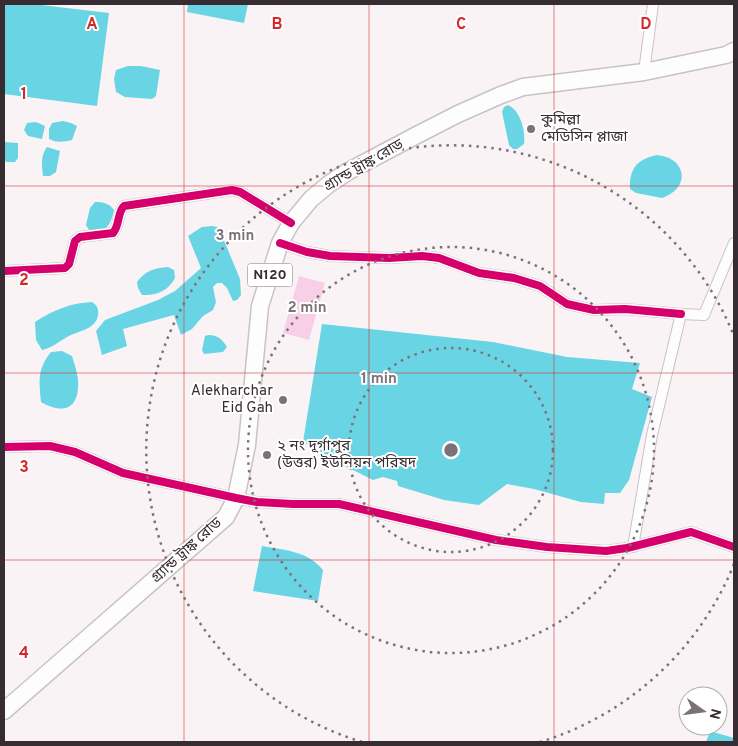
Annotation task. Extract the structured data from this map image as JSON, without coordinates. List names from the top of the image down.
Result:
{
  "streets": {
    "highway": ["গ্র্যান্ড ট্রাঙ্ক রোড", "N120"]
  },
  "places": ["কুমিল্লা মেডিসিন প্লাজা", "Alekharchar Eid Gah", "২ নং দূর্গাপুর (উত্তর) ইউনিয়ন পরিষদ"],
  "north": "right",
  "grid": {
    "columns": [
      "A",
      "B",
      "C",
      "D"
    ],
    "rows": [
      "1",
      "2",
      "3",
      "4"
    ]
  },
  "rings": ["3 min", "2 min", "1 min"]
}
